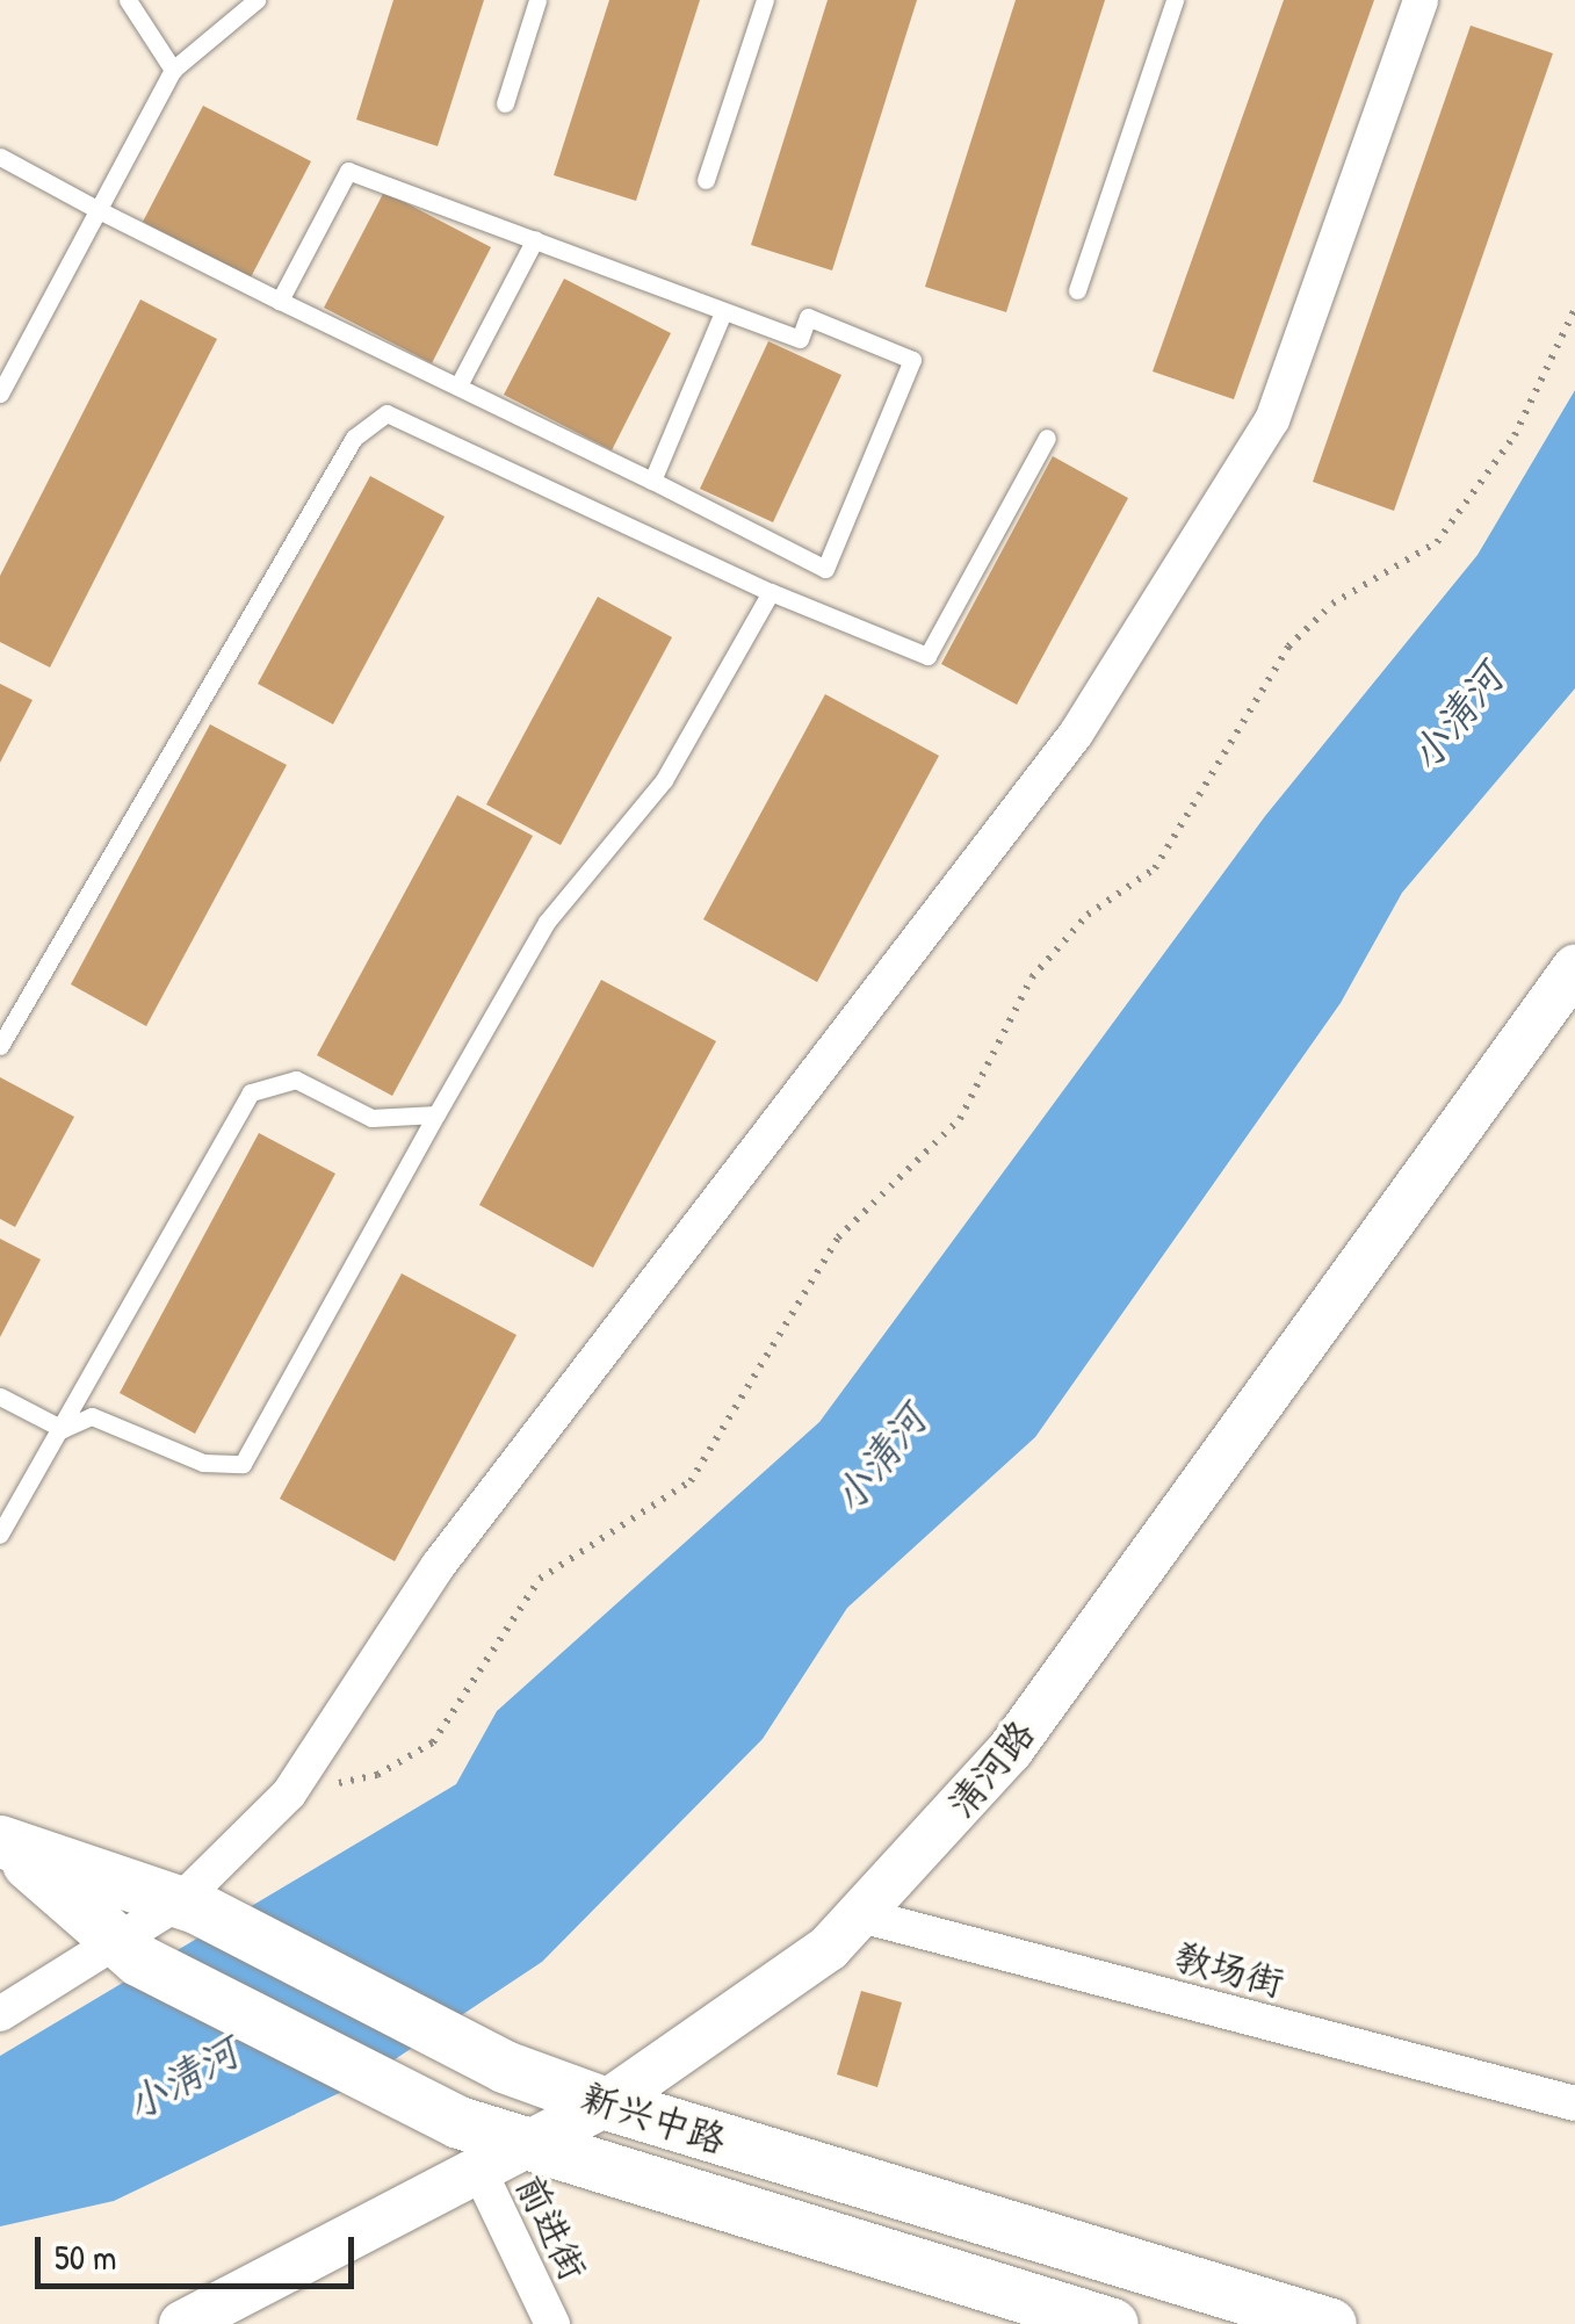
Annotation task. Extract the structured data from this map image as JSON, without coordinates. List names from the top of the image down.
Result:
{
  "streets": {
    "main road": ["新兴中路"],
    "street": ["清河路", "教场街", "前进街"]
  },
  "crossings": [
    ["清河路", "教场街"],
    ["清河路", "新兴中路"],
    ["新兴中路", "前进街"]
  ],
  "water": ["小清河"],
  "scale_bar": "50 m"
}
